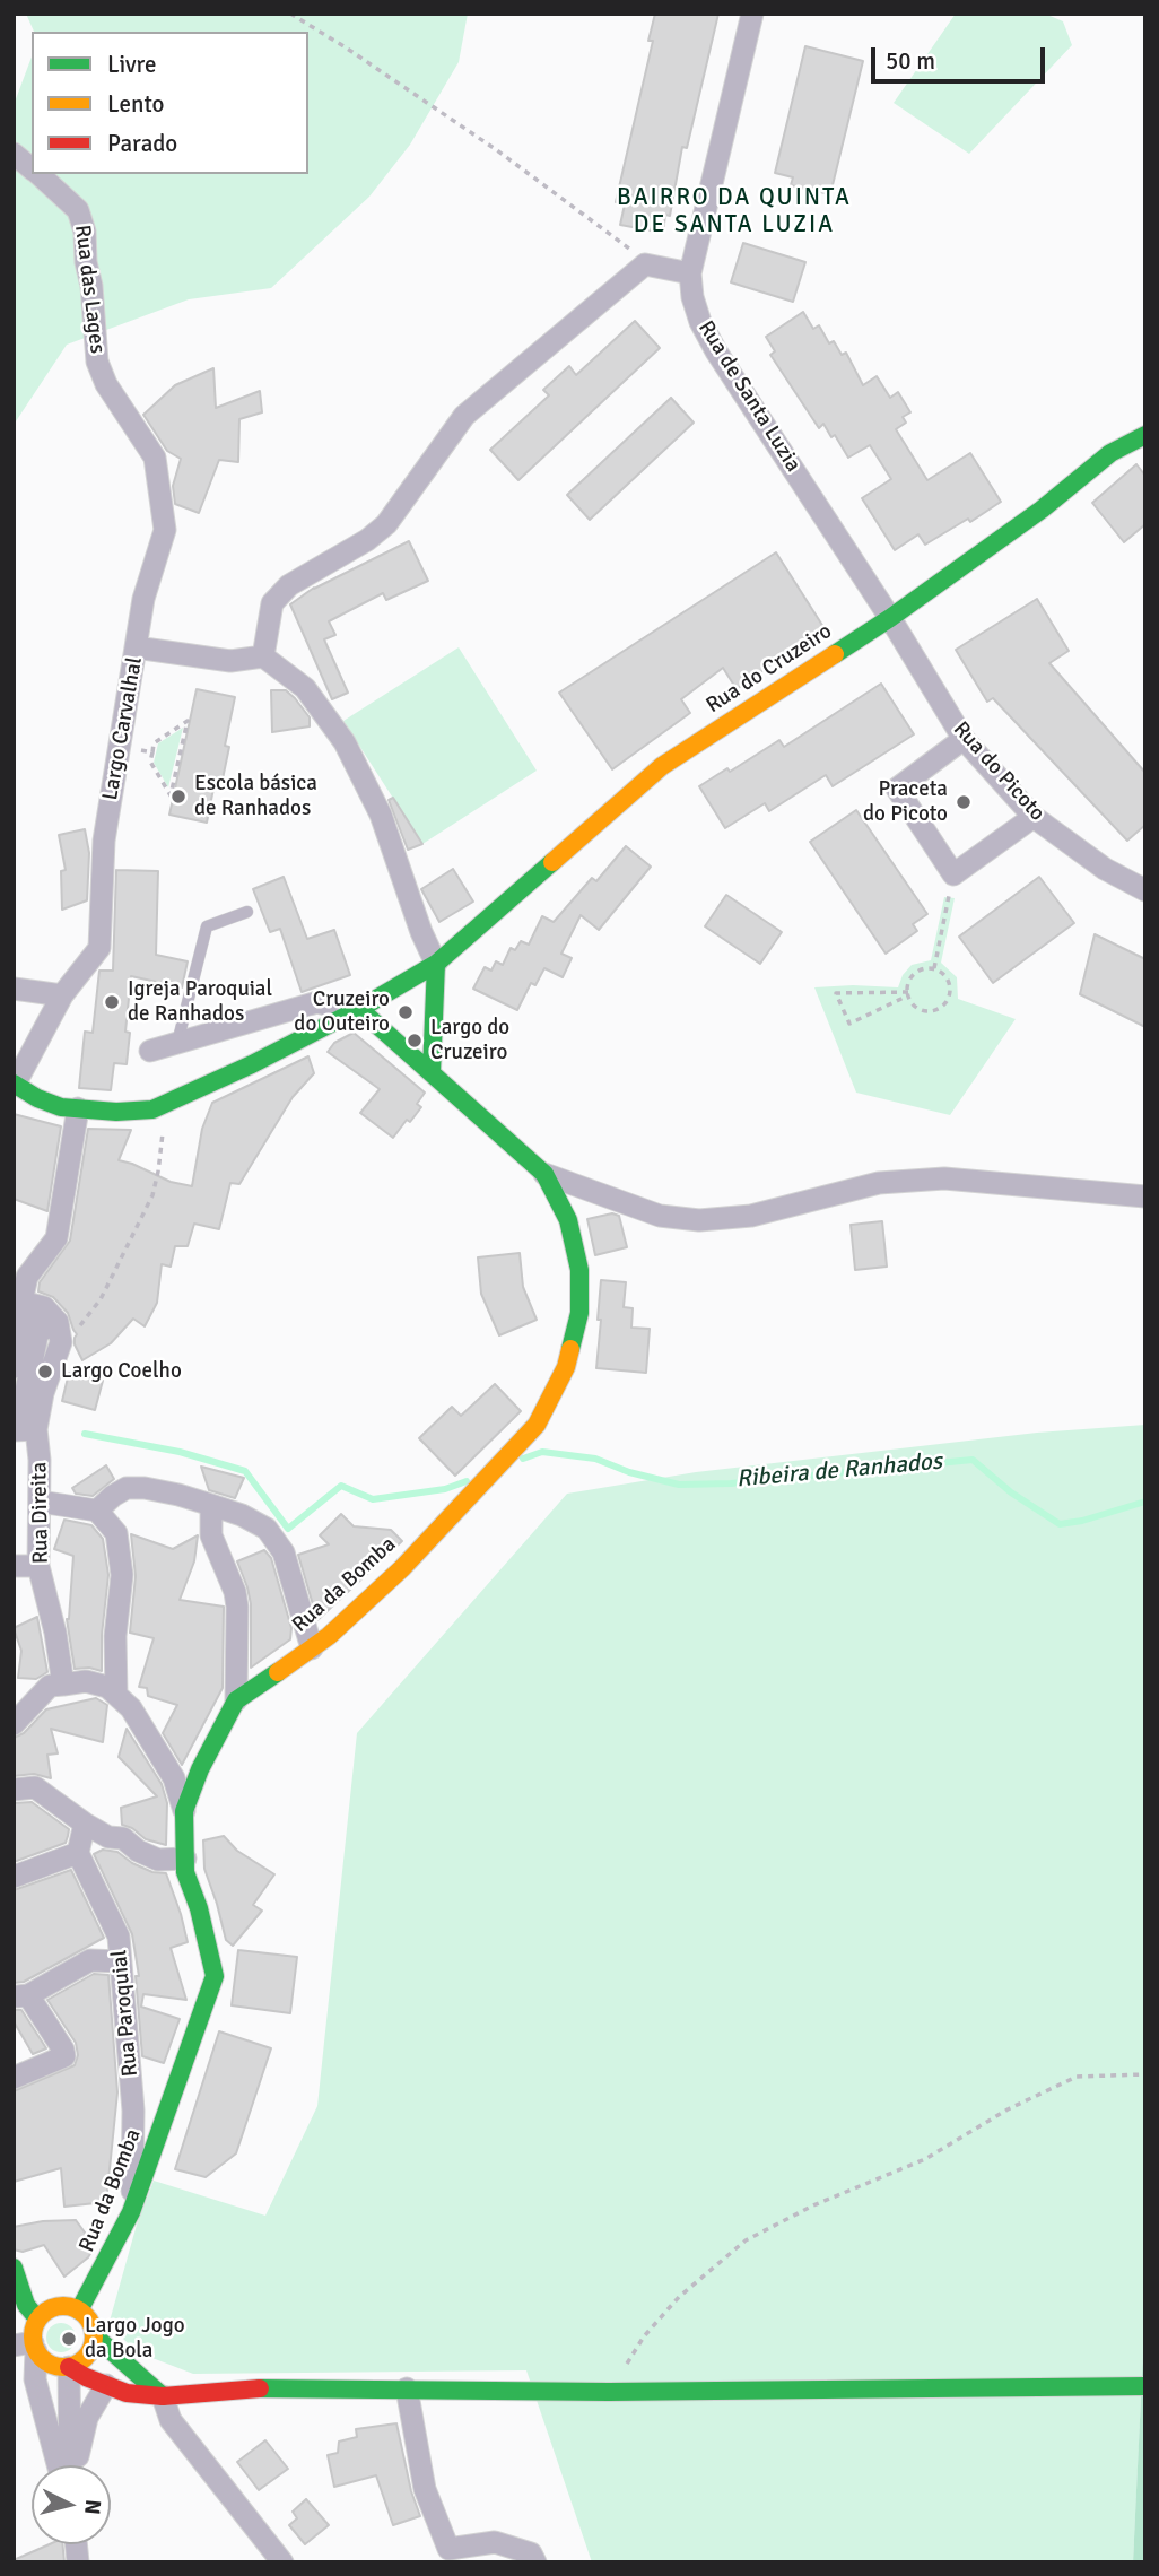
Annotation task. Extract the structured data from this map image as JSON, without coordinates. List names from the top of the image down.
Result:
{
  "streets": {
    "street": [
      "Rua das Lages",
      "Rua de Santa Luzia",
      "Rua do Cruzeiro",
      "Largo Carvalhal",
      "Rua do Picoto",
      "Rua Direita",
      "Rua da Bomba",
      "Rua Paroquial"
    ]
  },
  "crossings": [
    ["Rua das Lages", "Largo Carvalhal"],
    ["Rua de Santa Luzia", "Rua do Cruzeiro"],
    ["Rua de Santa Luzia", "Rua do Picoto"],
    ["Rua do Cruzeiro", "Largo Carvalhal"],
    ["Rua do Cruzeiro", "Rua do Picoto"],
    ["Rua do Cruzeiro", "Rua da Bomba"],
    ["Rua da Bomba", "Rua Paroquial"]
  ],
  "districts": ["BAIRRO DA QUINTA DE SANTA LUZIA"],
  "water": ["Ribeira de Ranhados"],
  "places": [
    "Escola básica de Ranhados",
    "Praceta do Picoto",
    "Igreja Paroquial de Ranhados",
    "Cruzeiro do Outeiro",
    "Largo do Cruzeiro",
    "Largo Coelho",
    "Largo Jogo da Bola"
  ],
  "legend": ["Livre", "Lento", "Parado"],
  "scale_bar": "50 m",
  "north": "right"
}
